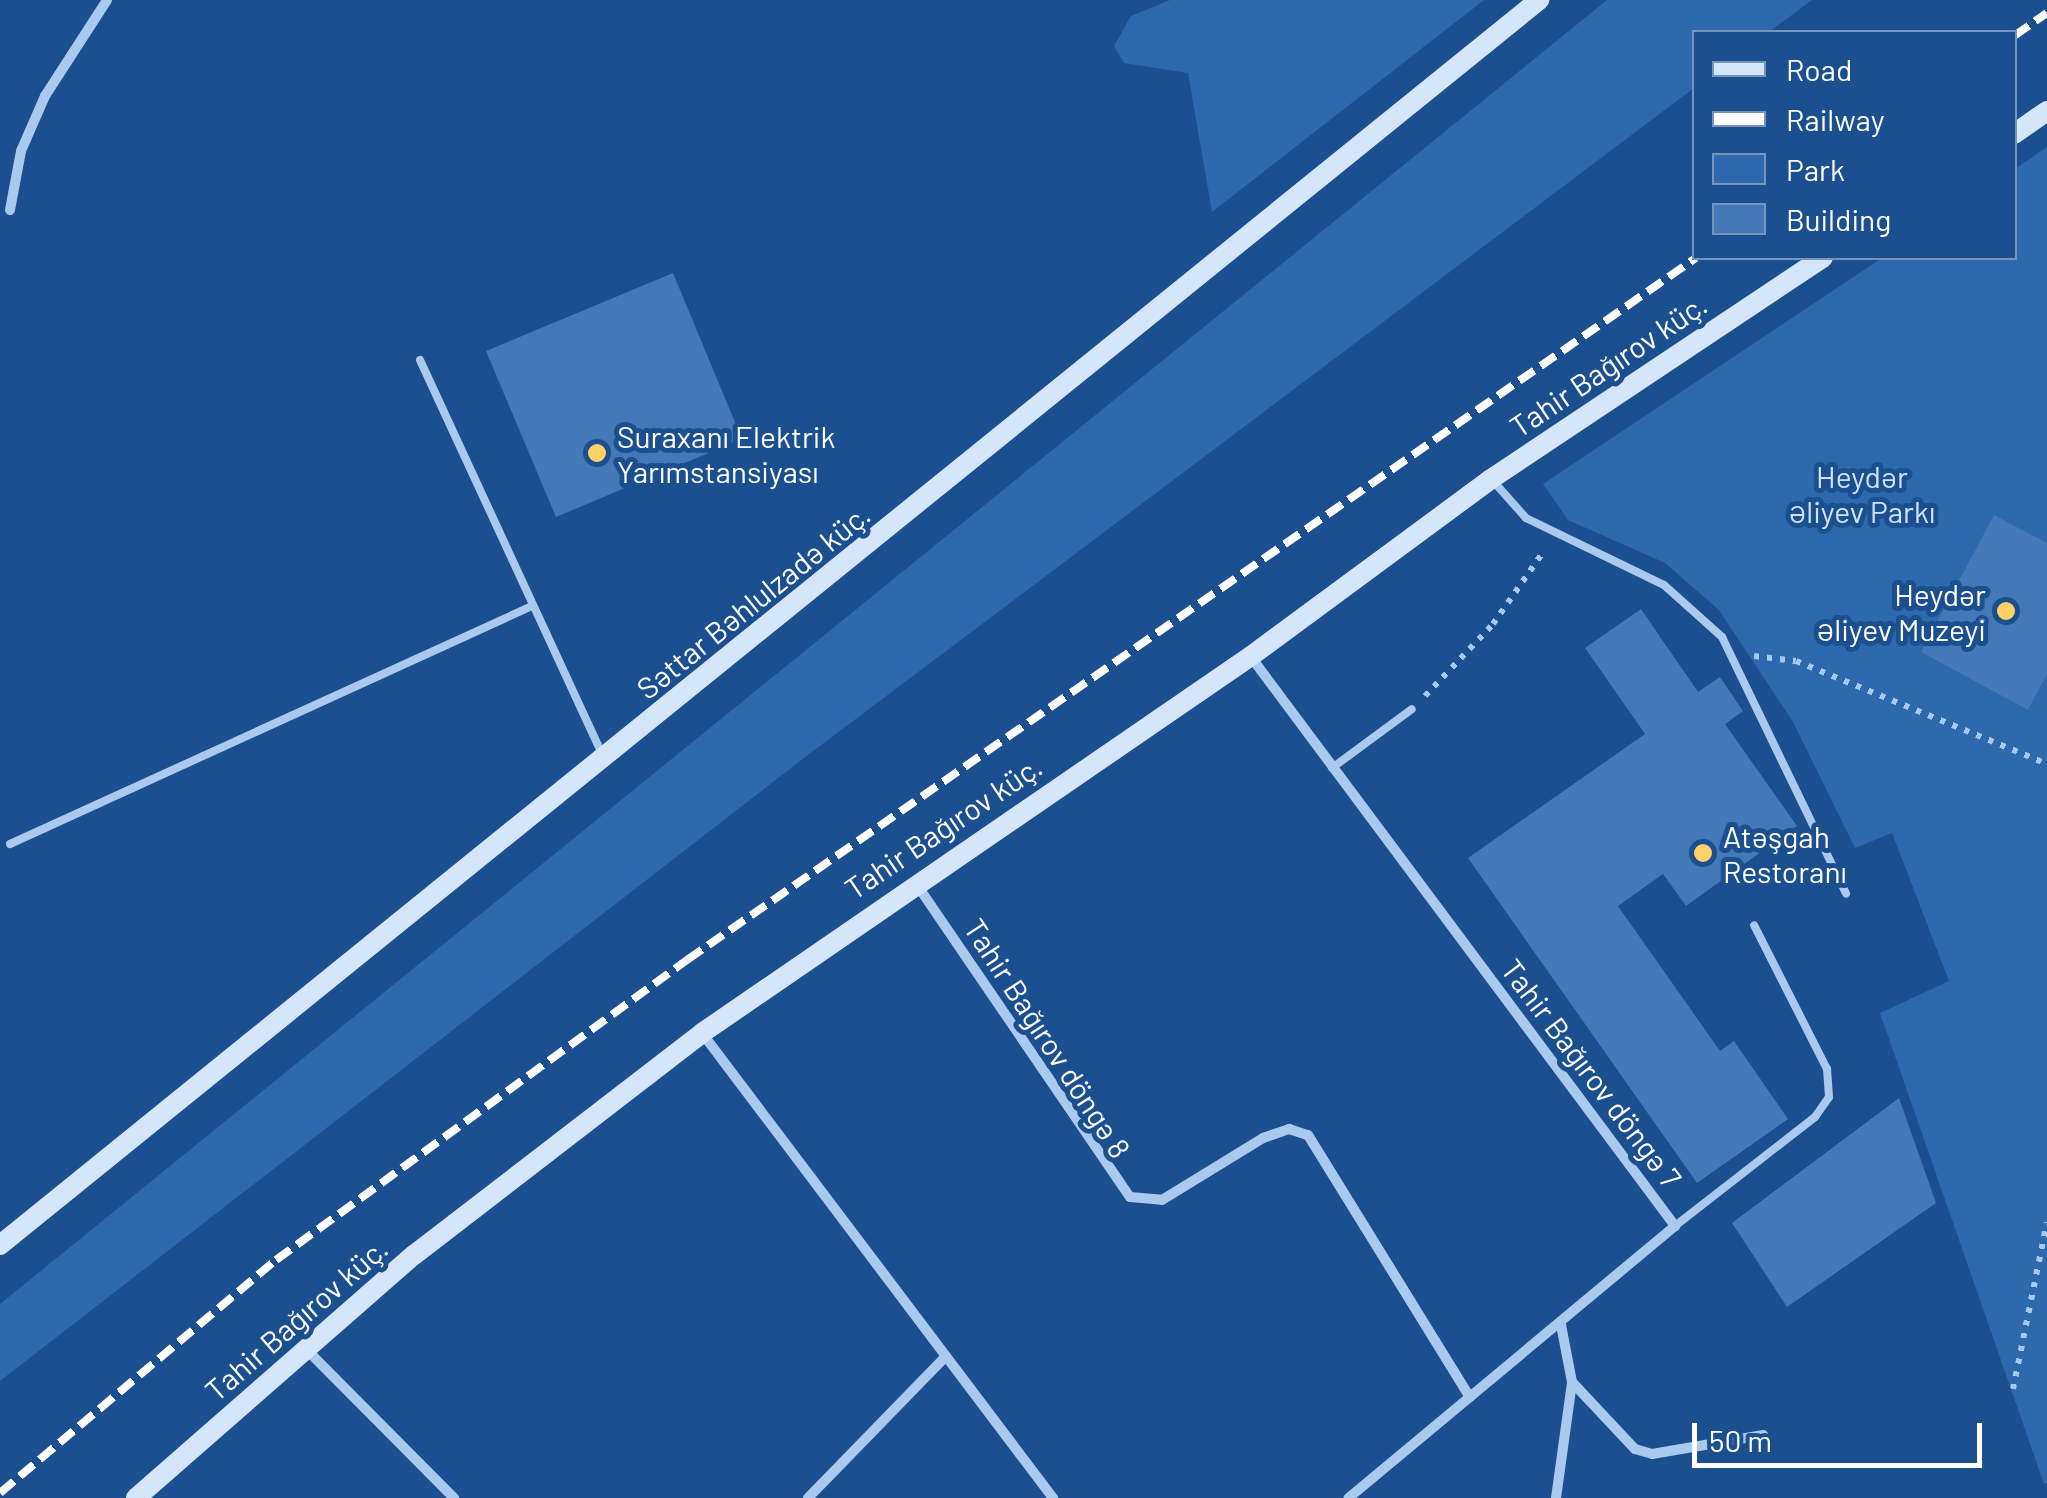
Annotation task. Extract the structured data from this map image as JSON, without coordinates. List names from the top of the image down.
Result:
{
  "streets": {
    "street": [
      "Tahir Bağırov küç.",
      "Səttar Bəhlulzadə küç.",
      "Tahir Bağırov döngə 8",
      "Tahir Bağırov döngə 7"
    ]
  },
  "crossings": [
    ["Tahir Bağırov küç.", "Tahir Bağırov döngə 8"],
    ["Tahir Bağırov küç.", "Tahir Bağırov döngə 7"],
    ["Tahir Bağırov döngə 8", "Tahir Bağırov döngə 7"]
  ],
  "parks": ["Heydər Əliyev Parkı"],
  "places": ["Suraxanı Elektrik Yarımstansiyası", "Heydər Əliyev Muzeyi", "Atəşgah Restoranı"],
  "legend": [
    "Road",
    "Railway",
    "Park",
    "Building"
  ],
  "scale_bar": "50 m"
}
